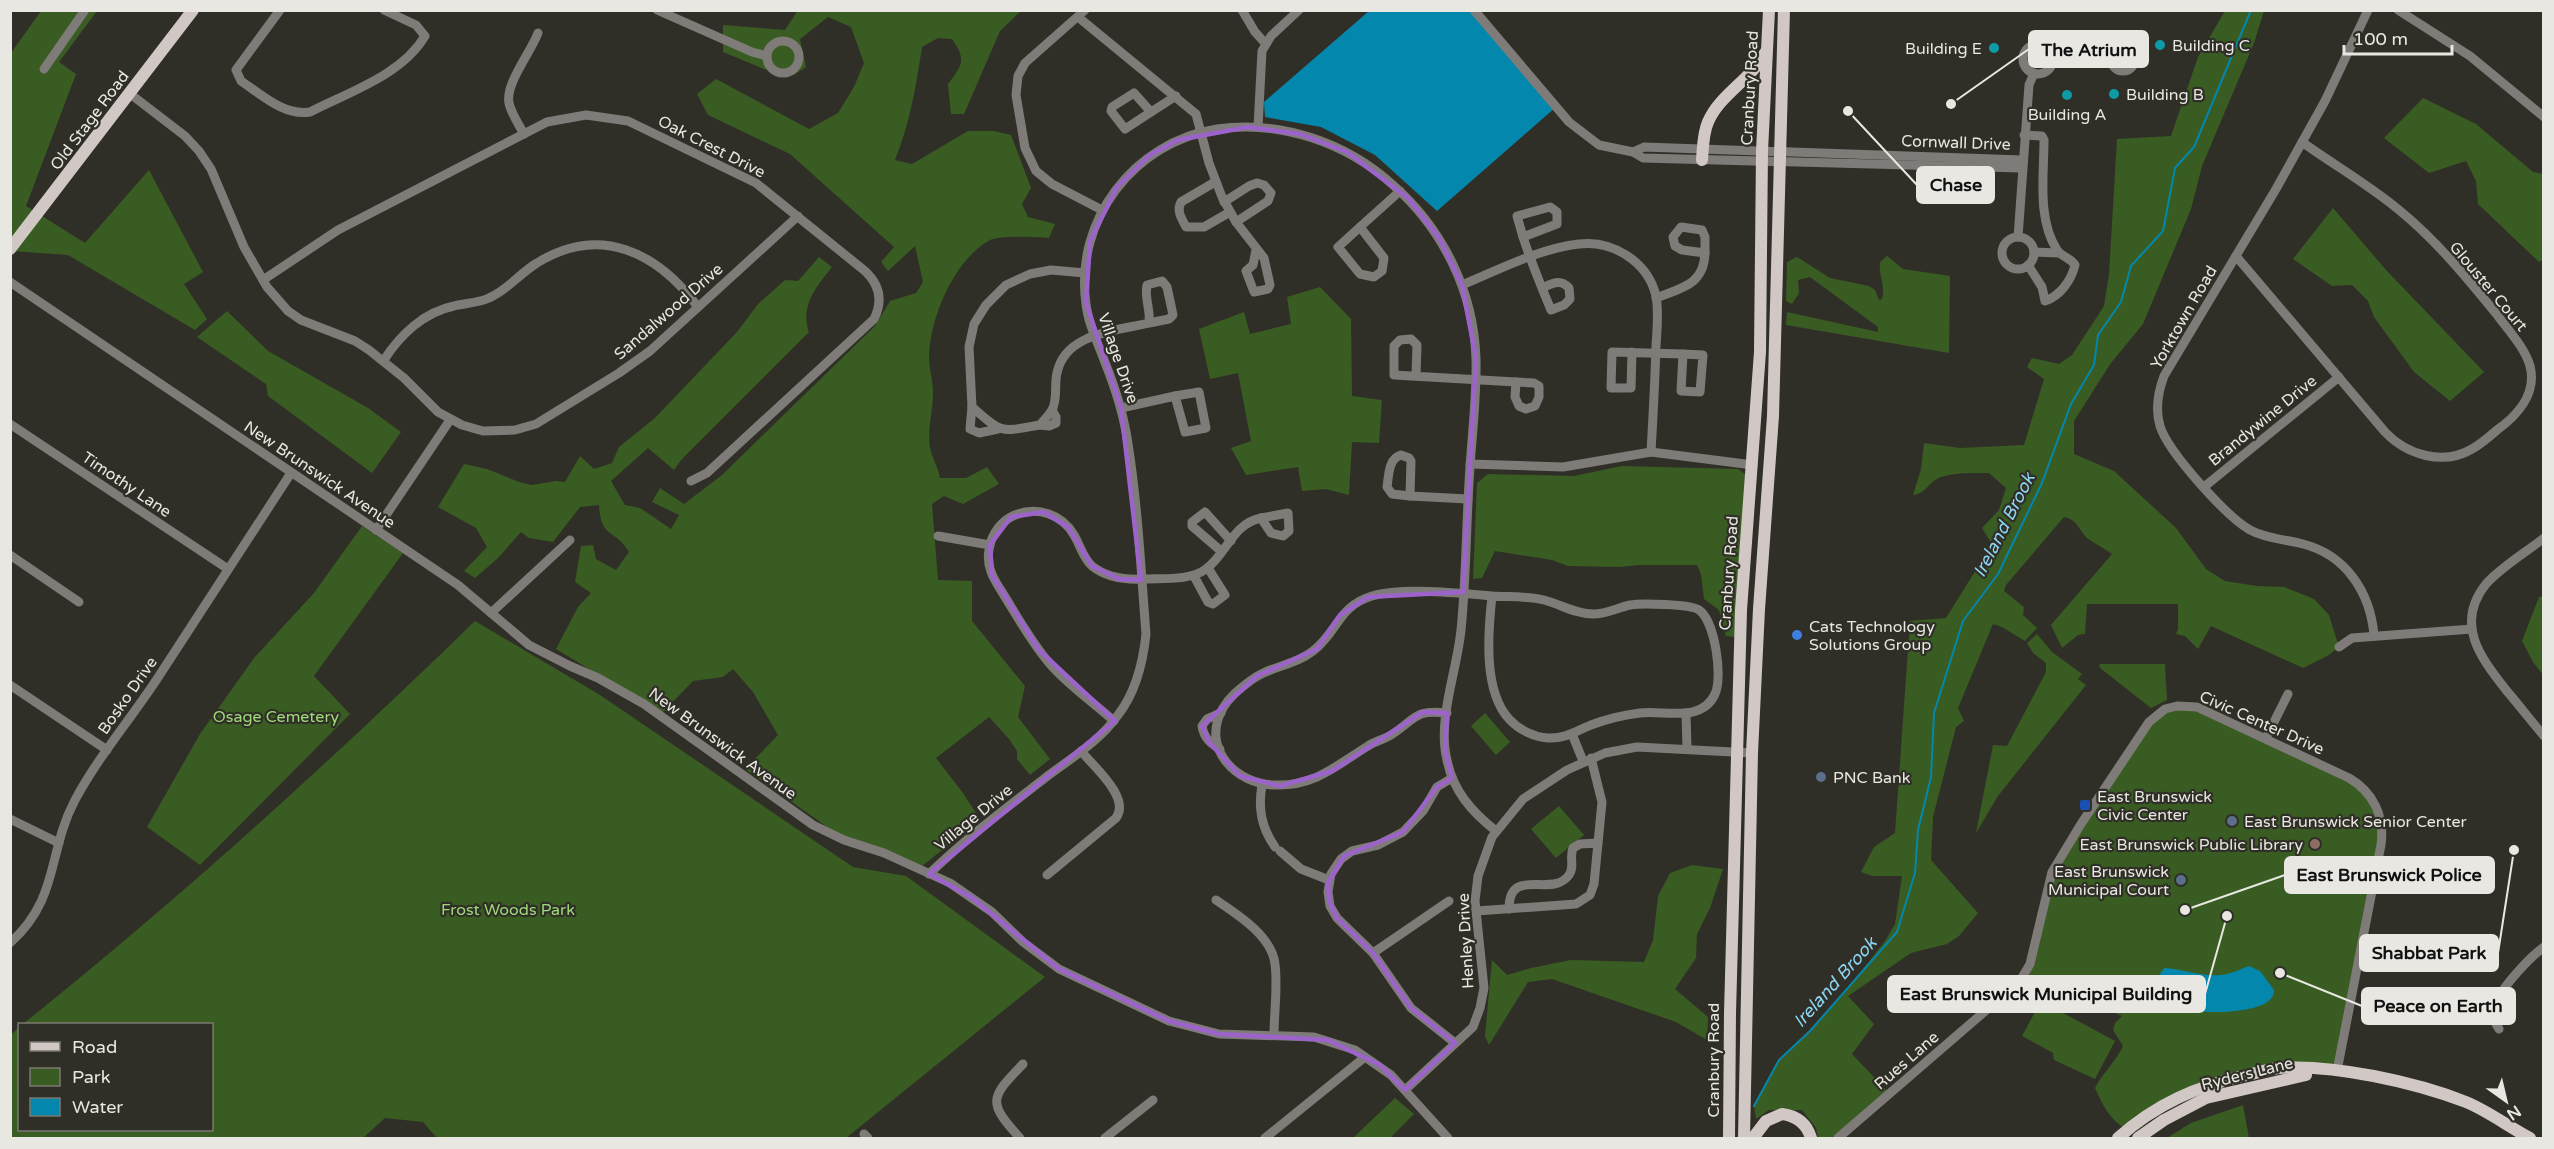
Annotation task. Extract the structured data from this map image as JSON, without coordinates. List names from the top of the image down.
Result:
{
  "streets": {
    "main road": ["Cranbury Road", "Old Stage Road", "Ryders Lane"],
    "street": [
      "Cornwall Drive",
      "Oak Crest Drive",
      "Glouster Court",
      "Sandalwood Drive",
      "Yorktown Road",
      "Village Drive",
      "Brandywine Drive",
      "New Brunswick Avenue",
      "Timothy Lane",
      "Bosko Drive",
      "Civic Center Drive",
      "Henley Drive",
      "Rues Lane"
    ]
  },
  "crossings": [
    ["Cranbury Road", "Cornwall Drive"],
    ["Cranbury Road", "Henley Drive"],
    ["Old Stage Road", "Sandalwood Drive"],
    ["Oak Crest Drive", "Sandalwood Drive"],
    ["Glouster Court", "Yorktown Road"],
    ["Glouster Court", "Brandywine Drive"],
    ["Yorktown Road", "Brandywine Drive"],
    ["Village Drive", "New Brunswick Avenue"],
    ["Village Drive", "Henley Drive"],
    ["New Brunswick Avenue", "Bosko Drive"],
    ["New Brunswick Avenue", "Henley Drive"],
    ["Timothy Lane", "Bosko Drive"],
    ["Civic Center Drive", "Rues Lane"],
    ["Civic Center Drive", "Ryders Lane"]
  ],
  "water": ["Ireland Brook"],
  "parks": ["Osage Cemetery", "Frost Woods Park"],
  "places": {
    "other": [
      "Building C",
      "Building E",
      "Building B",
      "Building A",
      "The Atrium",
      "Chase",
      "Cats Technology Solutions Group",
      "PNC Bank",
      "East Brunswick Senior Center",
      "East Brunswick Public Library",
      "Shabbat Park",
      "East Brunswick Municipal Court",
      "East Brunswick Police",
      "East Brunswick Municipal Building",
      "Peace on Earth"
    ],
    "transit": ["East Brunswick Civic Center"]
  },
  "legend": ["Road", "Park", "Water"],
  "scale_bar": "100 m",
  "north": "bottom right"
}
